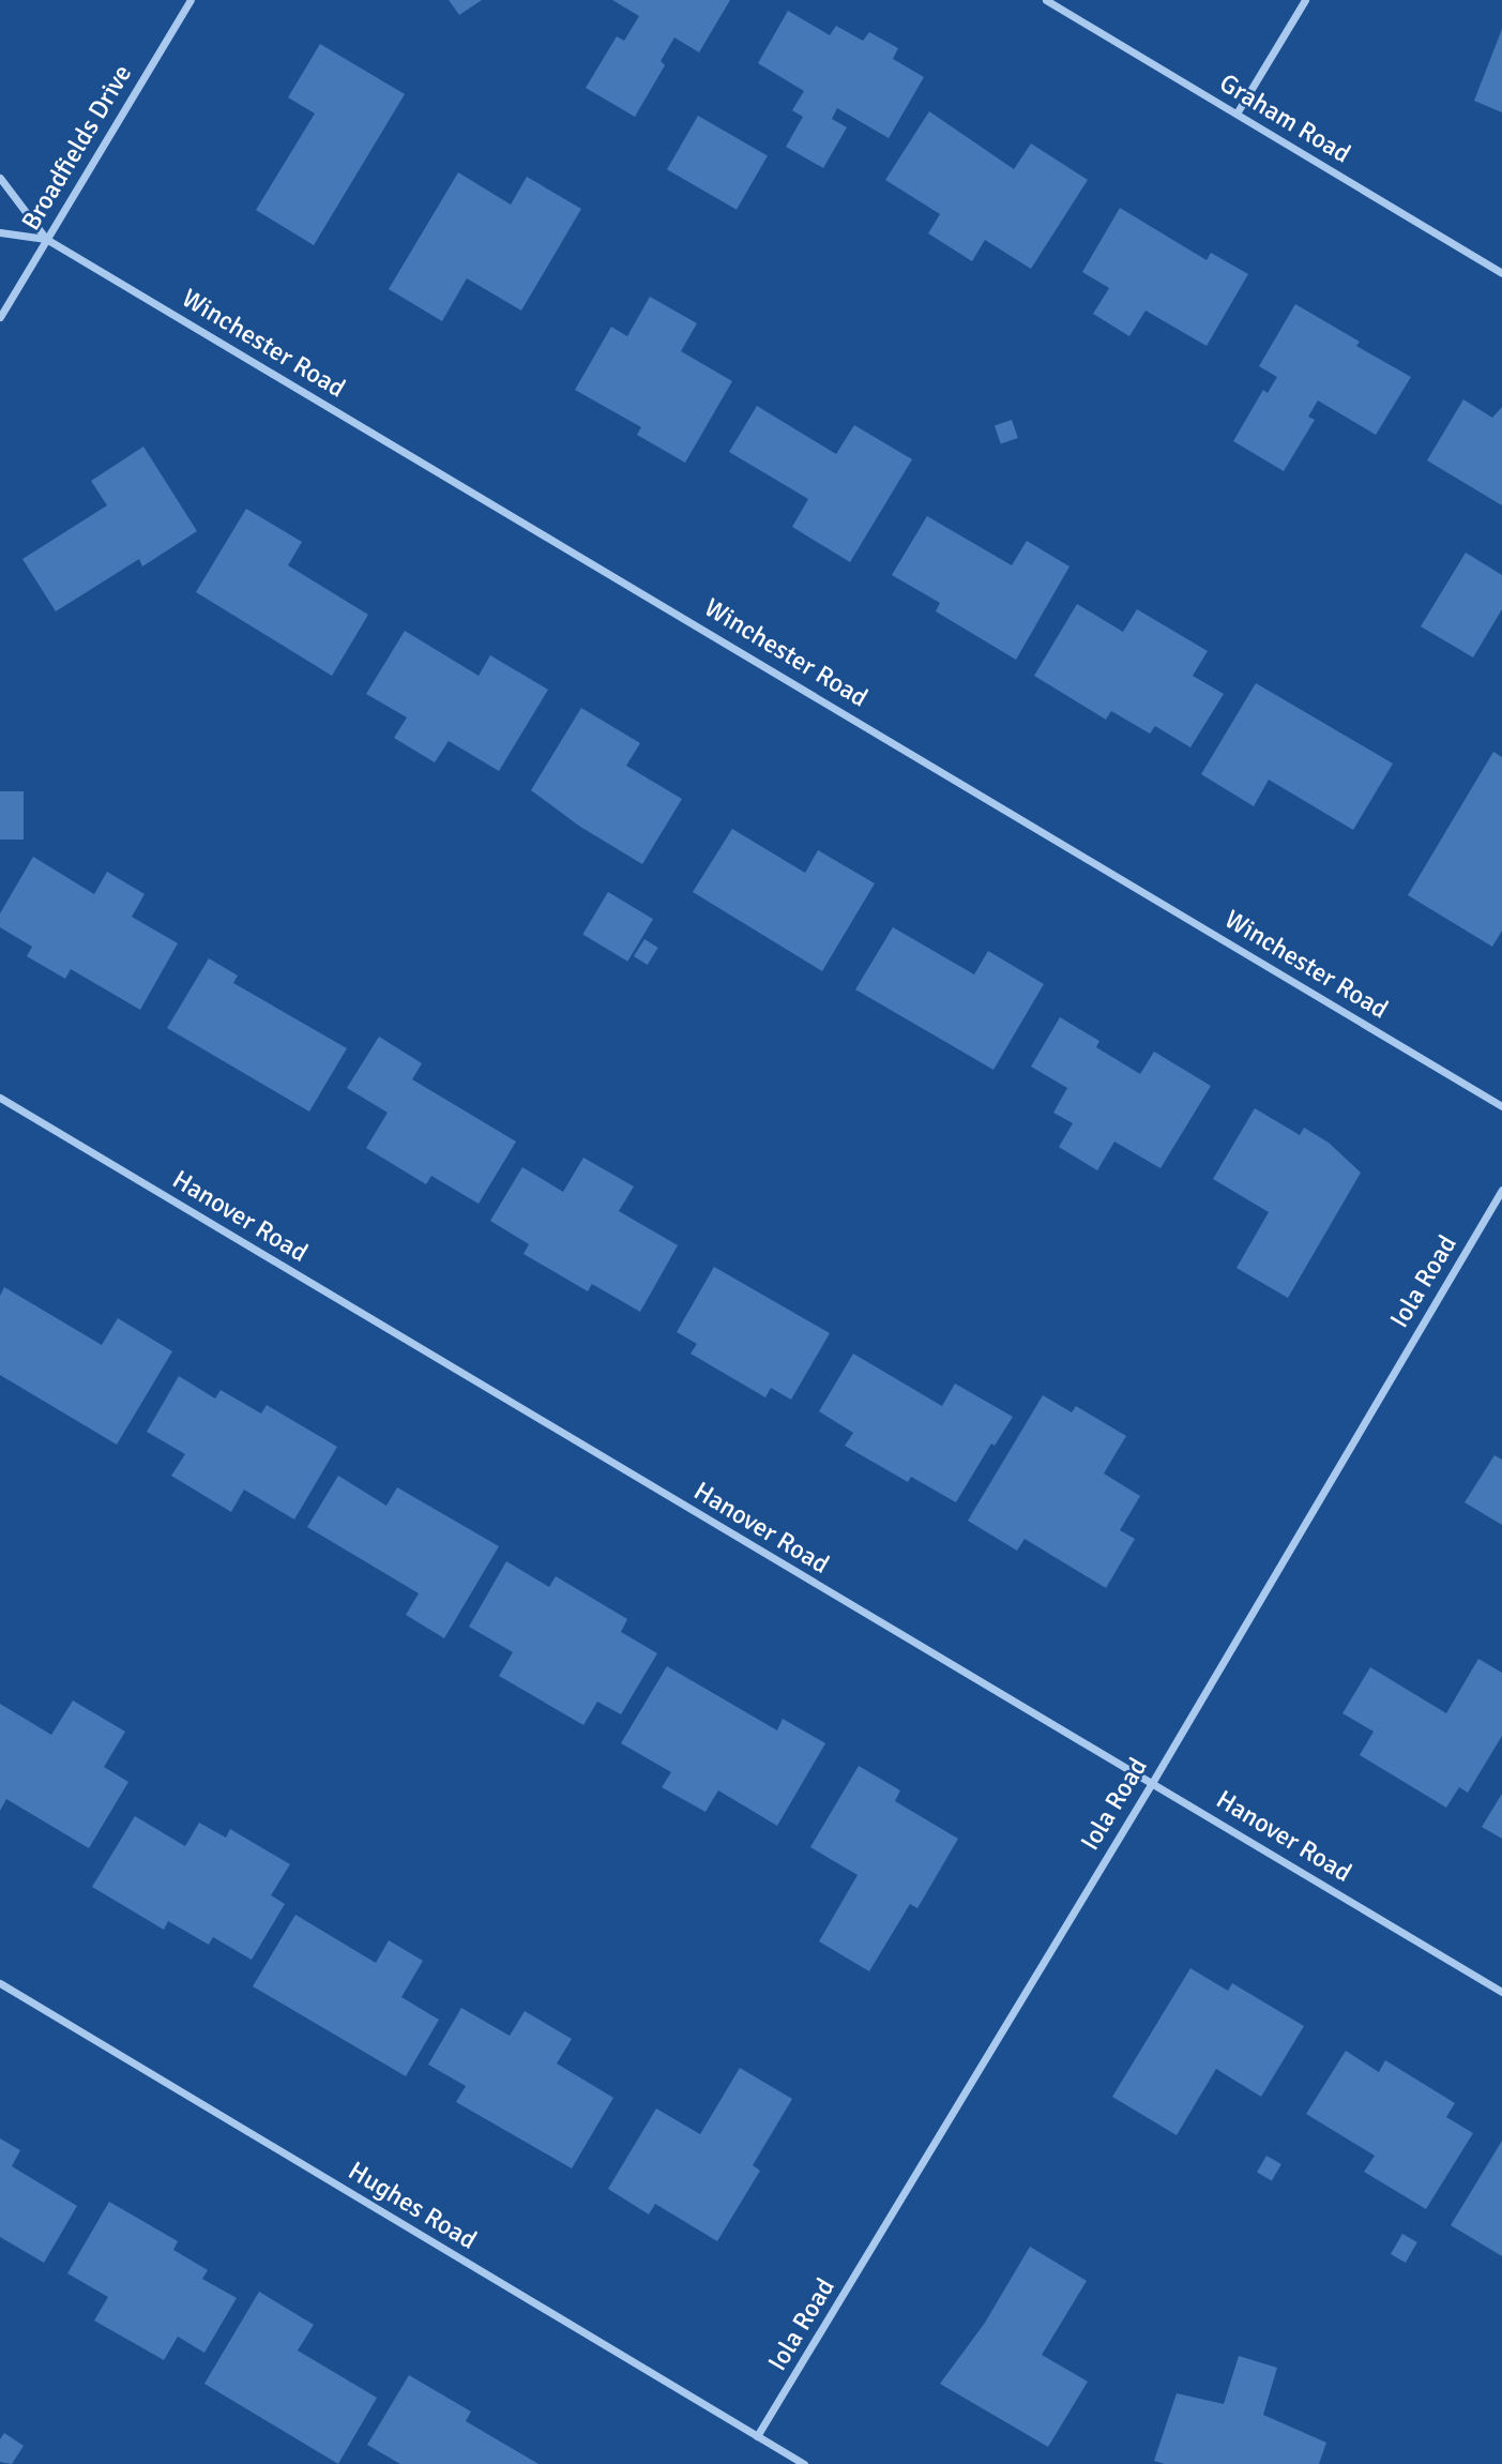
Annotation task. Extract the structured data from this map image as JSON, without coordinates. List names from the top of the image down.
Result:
{
  "streets": {
    "street": [
      "Graham Road",
      "Broadfields Drive",
      "Winchester Road",
      "Hanover Road",
      "Iola Road",
      "Hughes Road"
    ]
  },
  "crossings": [
    ["Broadfields Drive", "Winchester Road"],
    ["Hanover Road", "Iola Road"],
    ["Iola Road", "Hughes Road"]
  ]
}
